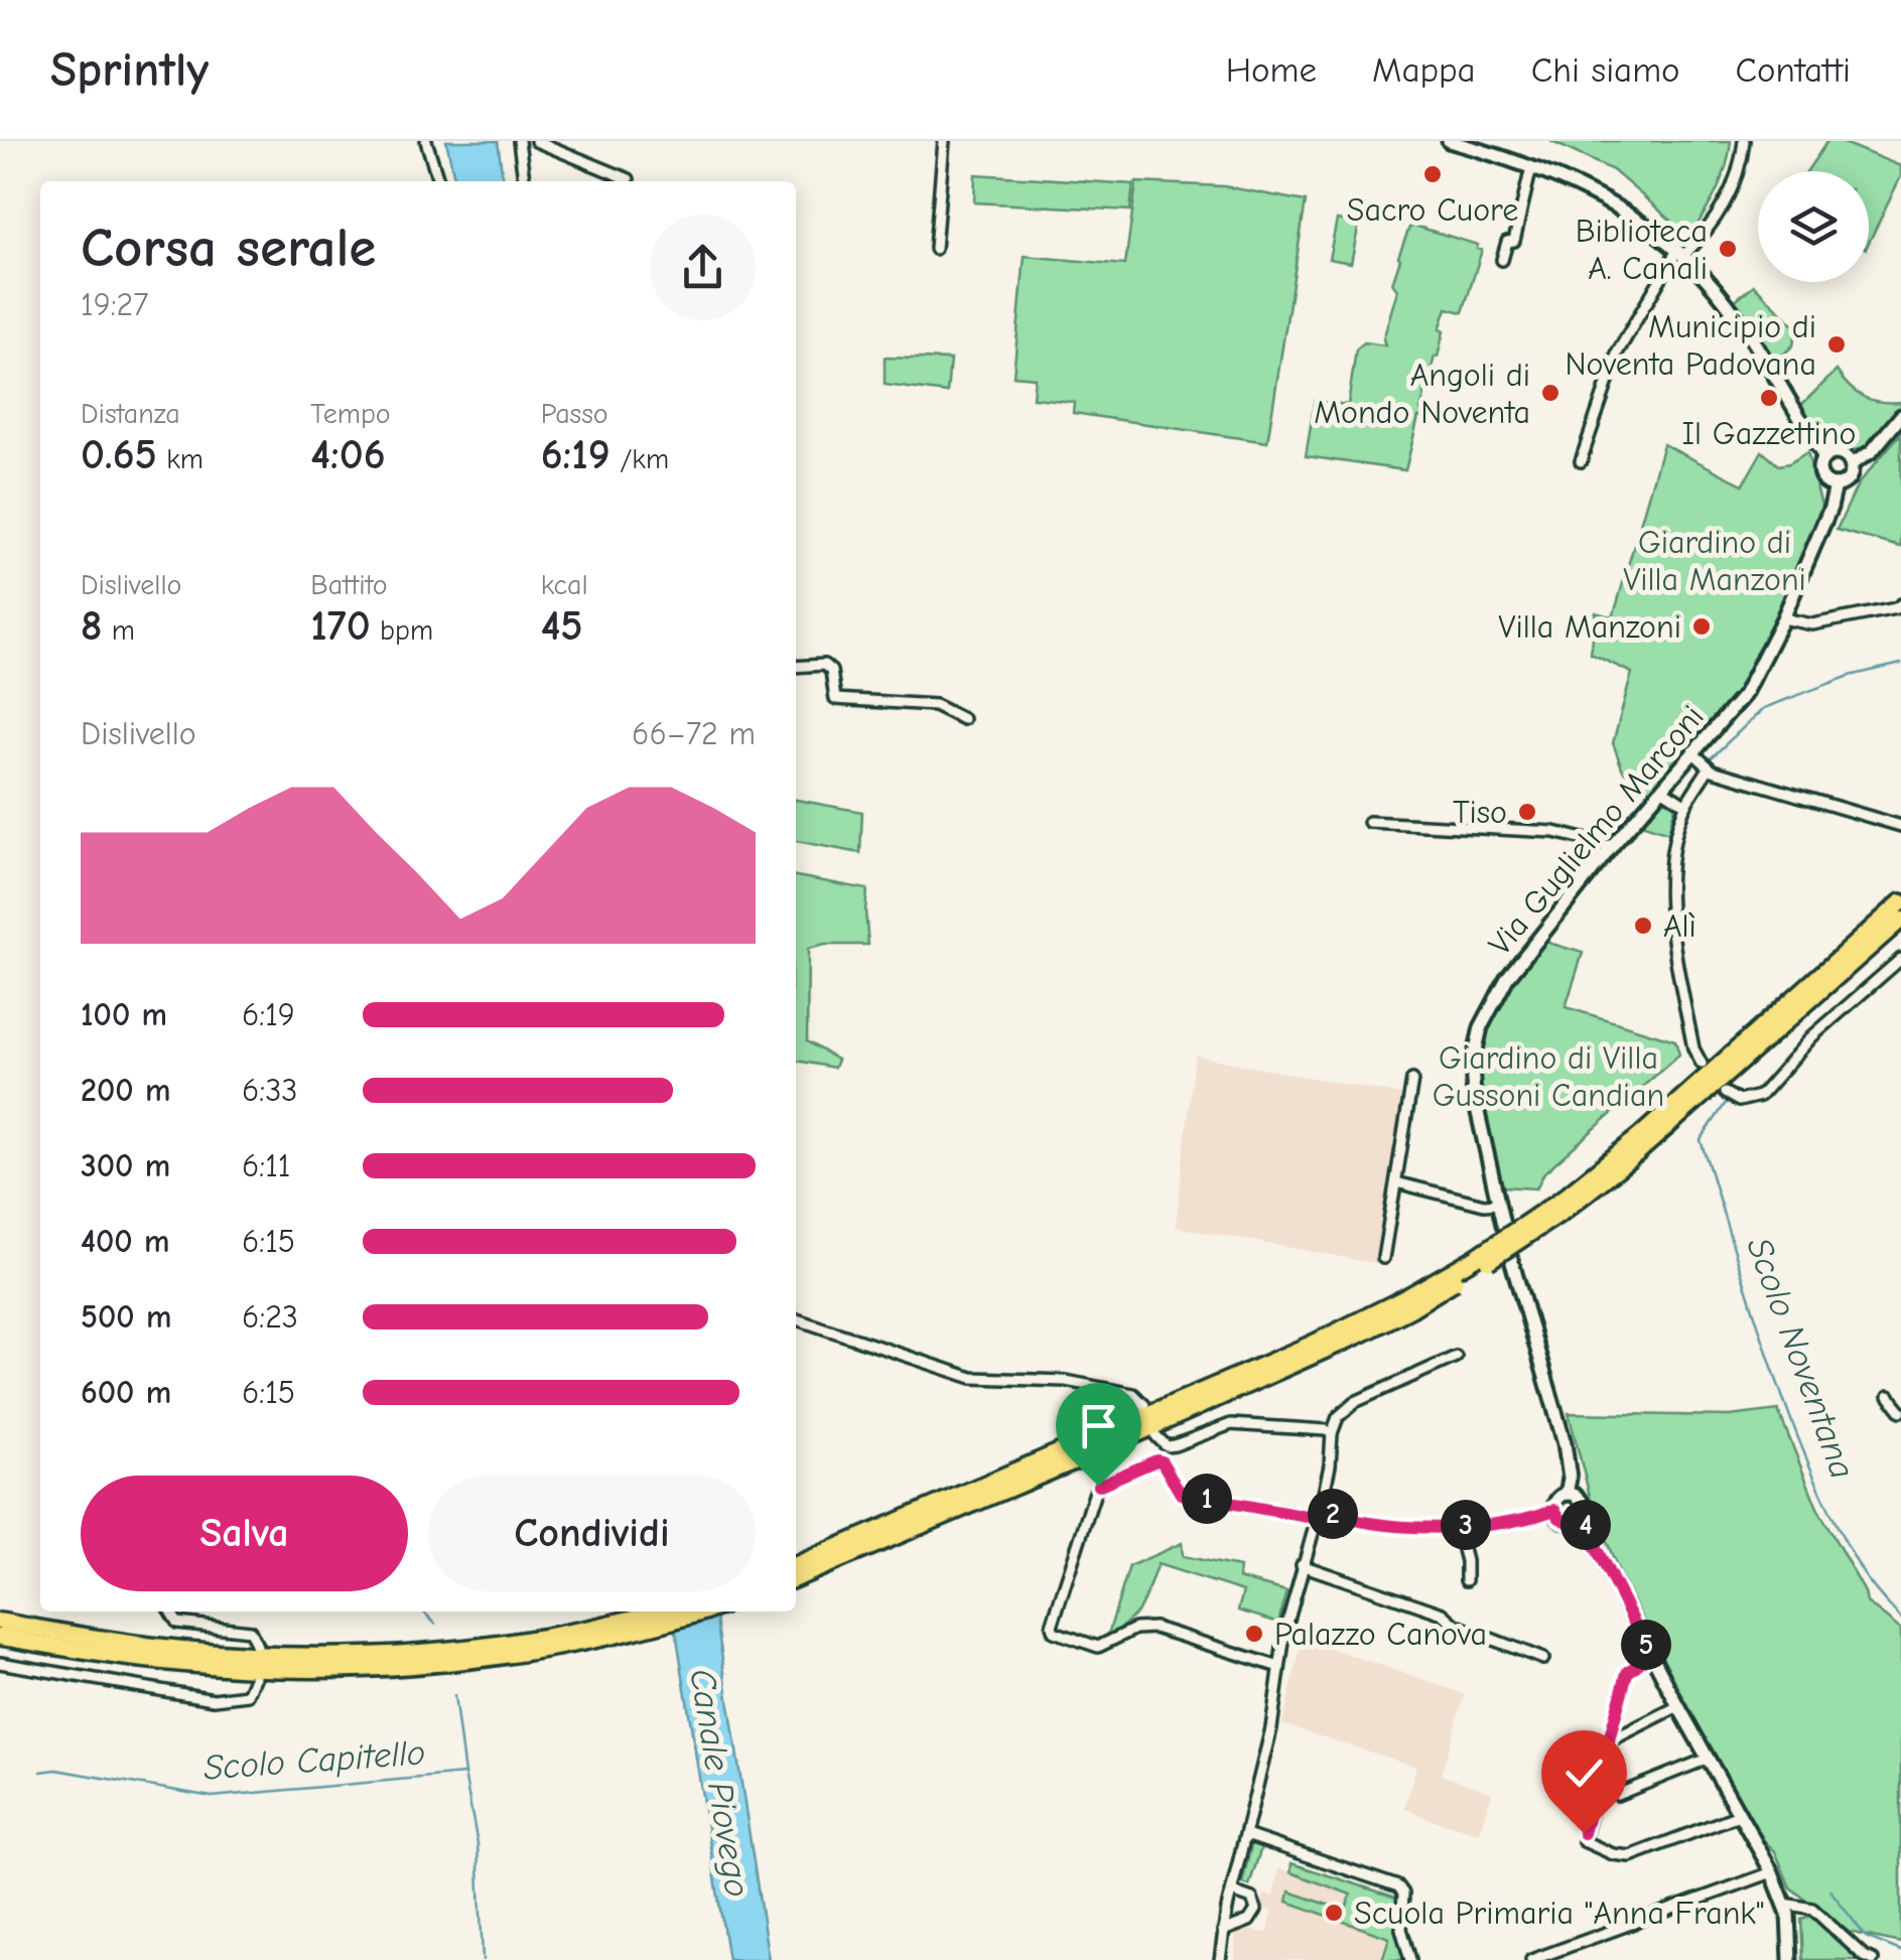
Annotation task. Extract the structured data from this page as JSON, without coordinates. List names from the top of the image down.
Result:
{
  "streets": {
    "street": ["Via Guglielmo Marconi"]
  },
  "water": ["Scolo Noventana", "Scolo Capitello", "Canale Piovego"],
  "parks": ["Giardino di Villa Manzoni", "Giardino di Villa Gussoni Candian"],
  "places": [
    "Sacro Cuore",
    "Biblioteca A. Canali",
    "Municipio di Noventa Padovana",
    "Angoli di Mondo Noventa",
    "Il Gazzettino",
    "Villa Manzoni",
    "Tiso",
    "Alì",
    "Palazzo Canova",
    "Scuola Primaria \"Anna Frank\""
  ],
  "page": {
    "header": "Sprintly",
    "nav": [
      "Home",
      "Mappa",
      "Chi siamo",
      "Contatti"
    ],
    "heading": ["Corsa serale", "19:27"],
    "stats": [
      ["Distanza", "0.65 km"],
      ["Tempo", "4:06"],
      ["Passo", "6:19 /km"],
      ["Dislivello", "8 m"],
      ["Battito", "170 bpm"],
      ["kcal", "45"]
    ],
    "chart": ["Dislivello", "66–72 m"],
    "list": [
      {
        "name": "100 m",
        "note": "6:19"
      },
      {
        "name": "200 m",
        "note": "6:33"
      },
      {
        "name": "300 m",
        "note": "6:11"
      },
      {
        "name": "400 m",
        "note": "6:15"
      },
      {
        "name": "500 m",
        "note": "6:23"
      },
      {
        "name": "600 m",
        "note": "6:15"
      }
    ],
    "buttons": ["Salva", "Condividi"],
    "pins": [
      "1",
      "2",
      "3",
      "4",
      "5"
    ]
  }
}
